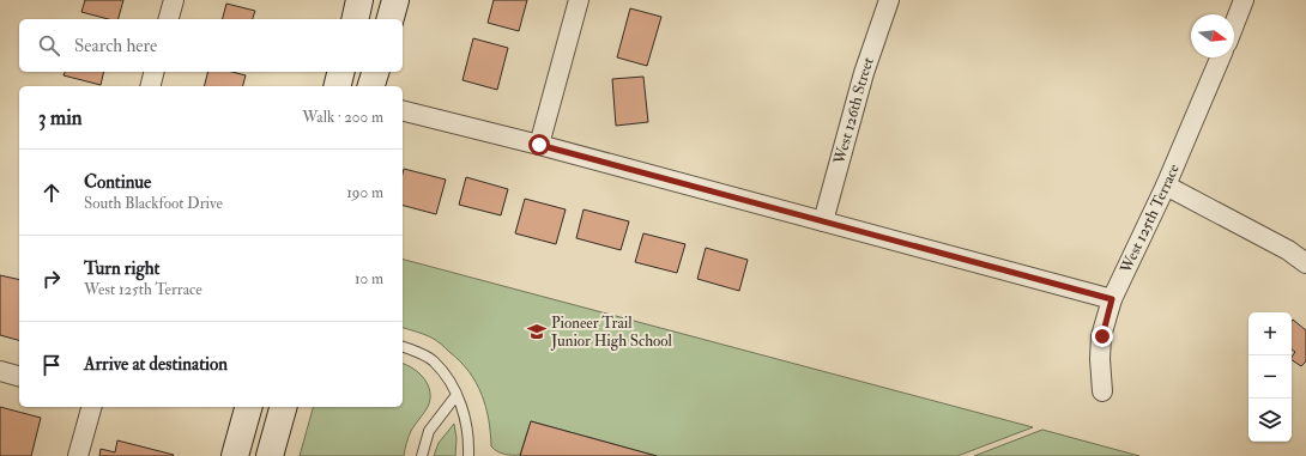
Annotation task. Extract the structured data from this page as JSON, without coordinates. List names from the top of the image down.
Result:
{
  "streets": {
    "street": ["West 126th Street", "West 125th Terrace"]
  },
  "places": {
    "school or university": ["Pioneer Trail Junior High School"]
  },
  "north": "right",
  "page": {
    "search": "Search here",
    "heading": ["3 min", "Walk · 200 m"],
    "list": [
      ["Continue", "South Blackfoot Drive", "190 m"],
      ["Turn right", "West 125th Terrace", "10 m"],
      "Arrive at destination"
    ],
    "map_buttons": ["+", "−"]
  }
}
